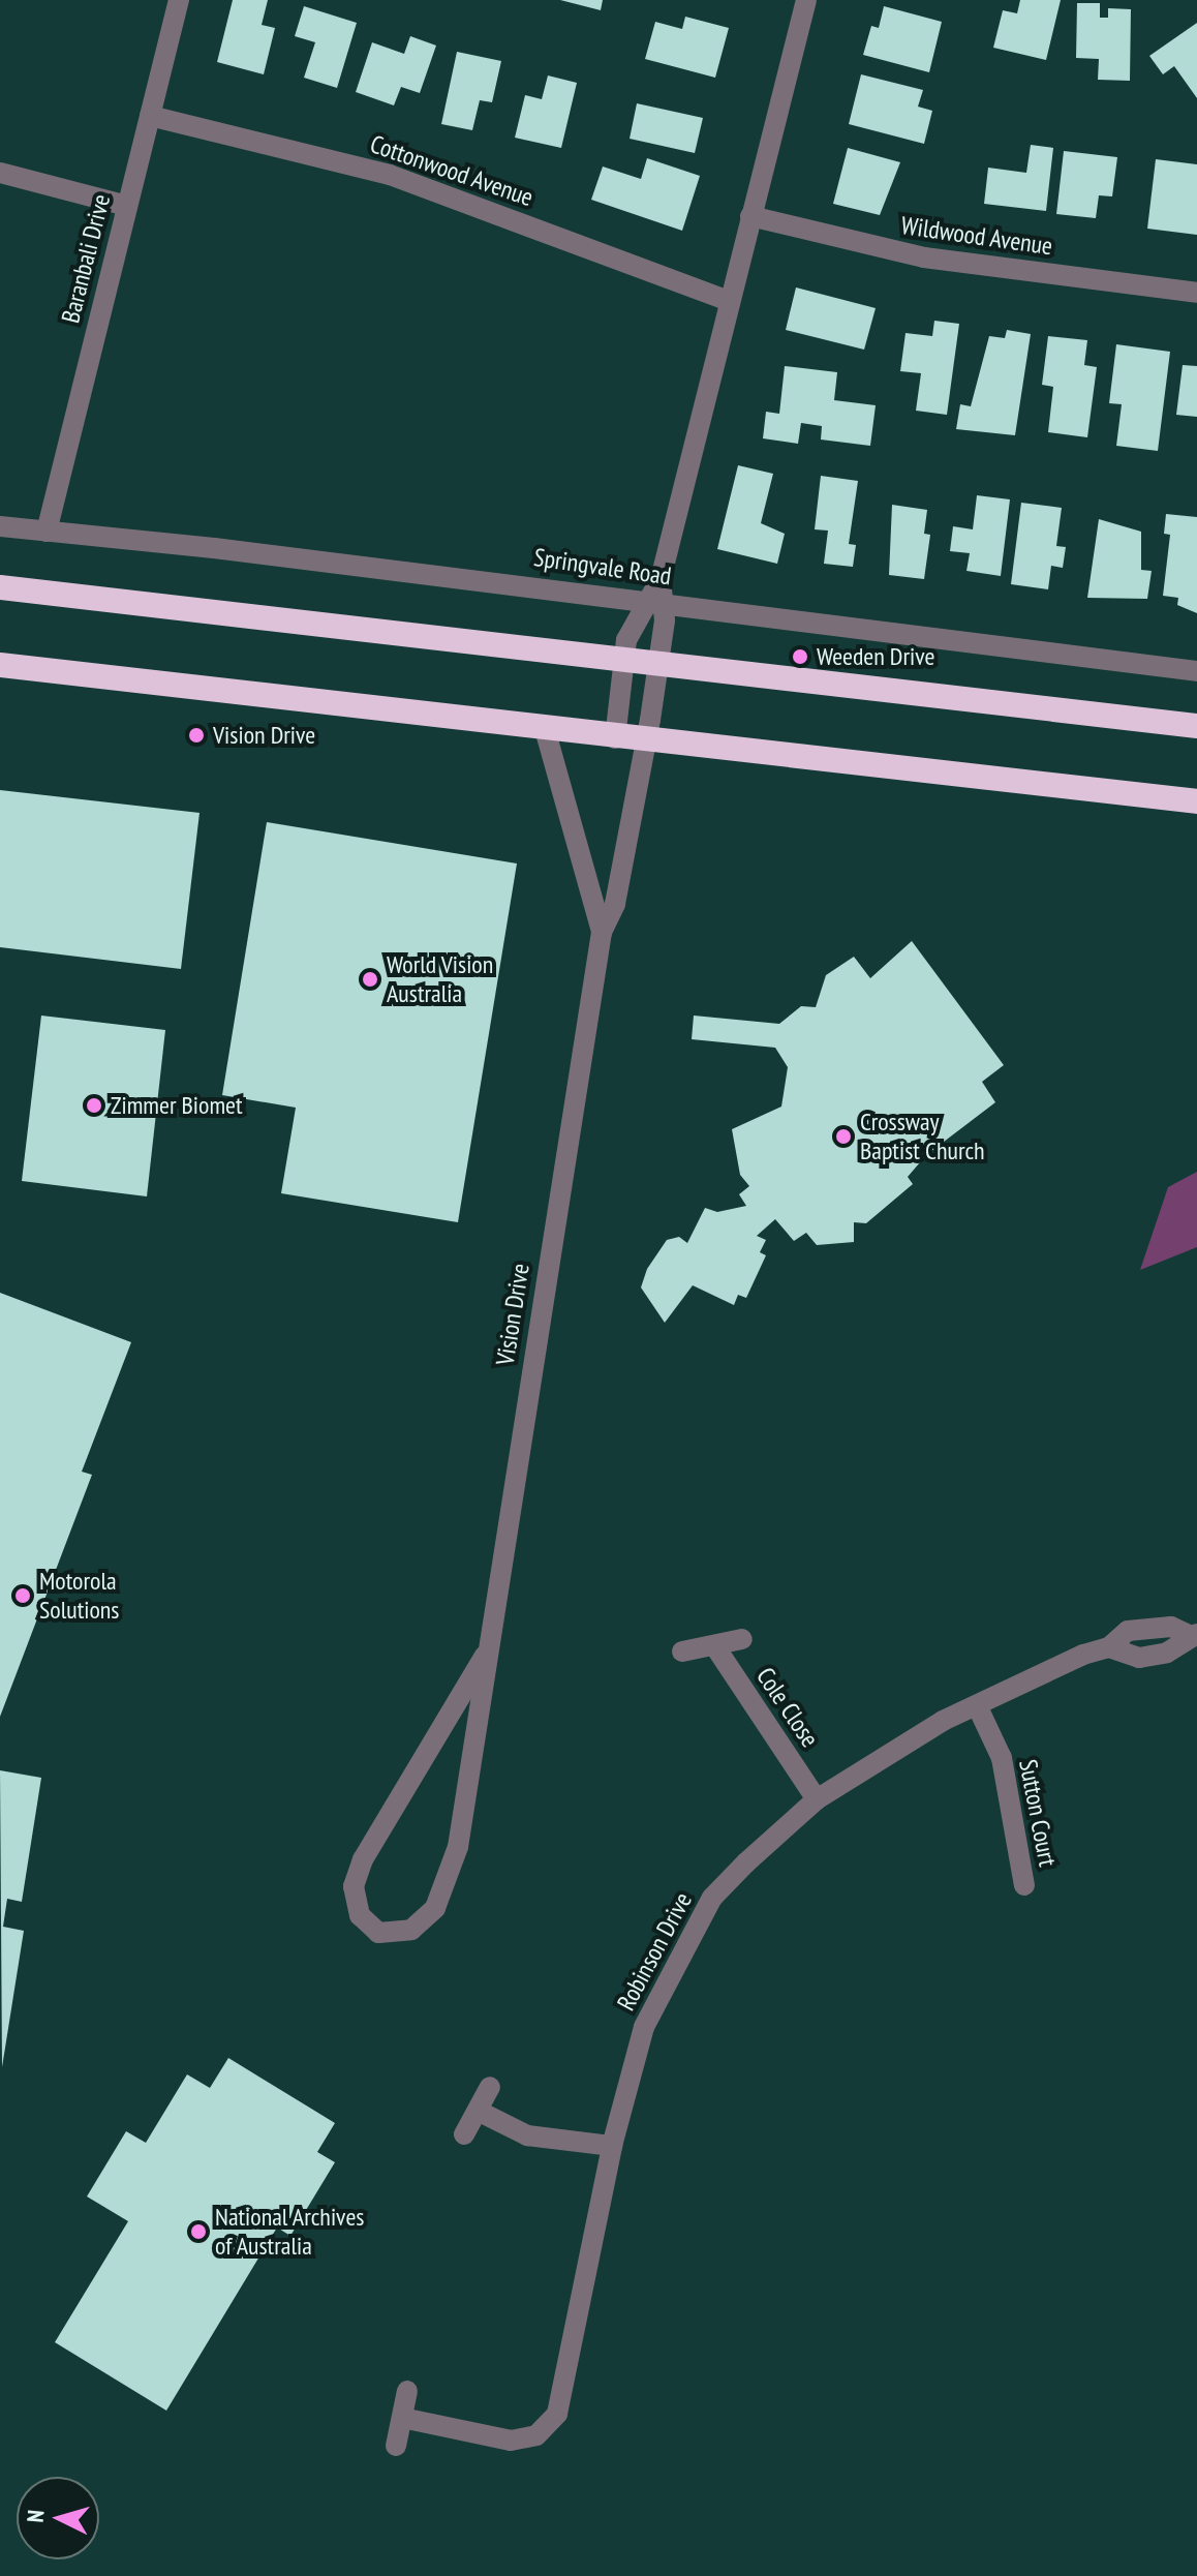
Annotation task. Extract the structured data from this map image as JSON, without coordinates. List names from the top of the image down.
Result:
{
  "streets": {
    "street": [
      "Cottonwood Avenue",
      "Wildwood Avenue",
      "Baranbali Drive",
      "Springvale Road",
      "Vision Drive",
      "Cole Close",
      "Sutton Court",
      "Robinson Drive"
    ]
  },
  "crossings": [
    ["Cottonwood Avenue", "Baranbali Drive"],
    ["Baranbali Drive", "Springvale Road"],
    ["Cole Close", "Robinson Drive"],
    ["Sutton Court", "Robinson Drive"]
  ],
  "places": [
    "Weeden Drive",
    "Vision Drive",
    "World Vision Australia",
    "Zimmer Biomet",
    "Crossway Baptist Church",
    "Motorola Solutions",
    "National Archives of Australia"
  ],
  "north": "left"
}
